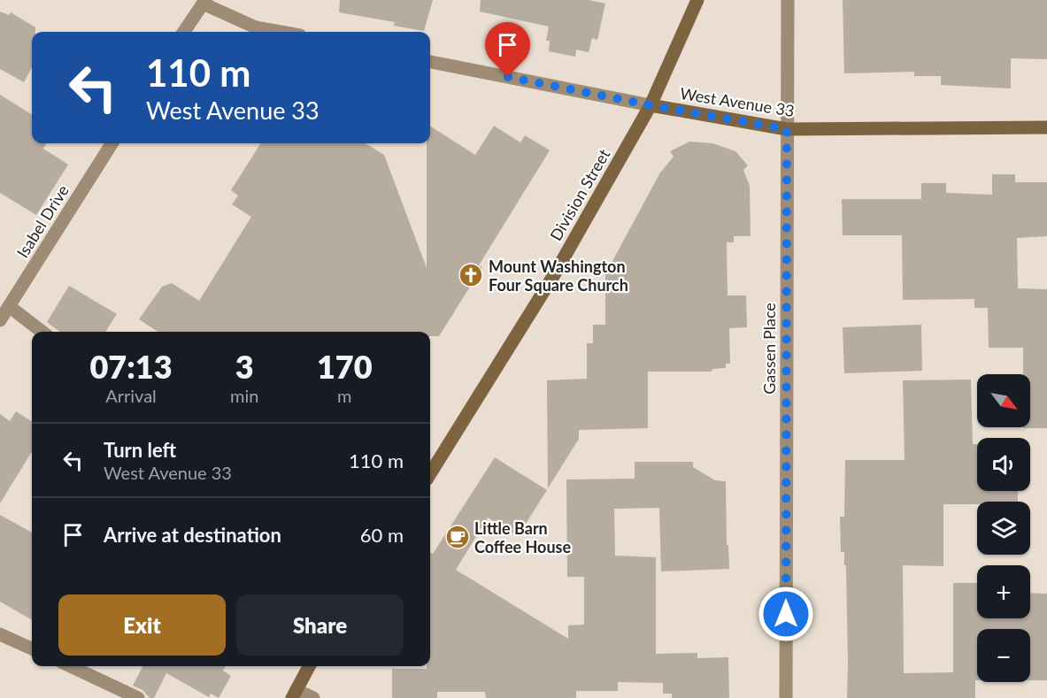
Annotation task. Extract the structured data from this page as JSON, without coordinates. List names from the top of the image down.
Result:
{
  "streets": {
    "street": [
      "West Avenue 33",
      "Division Street",
      "Isabel Drive",
      "Gassen Place"
    ]
  },
  "crossings": [
    ["West Avenue 33", "Division Street"],
    ["West Avenue 33", "Gassen Place"]
  ],
  "places": {
    "church": ["Mount Washington Four Square Church"],
    "cafe": ["Little Barn Coffee House"]
  },
  "north": "bottom right",
  "page": {
    "turn": ["110 m", "West Avenue 33"],
    "eta": [
      "07:13",
      "Arrival",
      "3",
      "min",
      "170",
      "m"
    ],
    "map_buttons": ["+", "−"],
    "list": [
      {
        "name": "Turn left",
        "note": "West Avenue 33",
        "value": "110 m"
      },
      {
        "name": "Arrive at destination",
        "value": "60 m"
      }
    ],
    "buttons": ["Exit", "Share"]
  }
}
